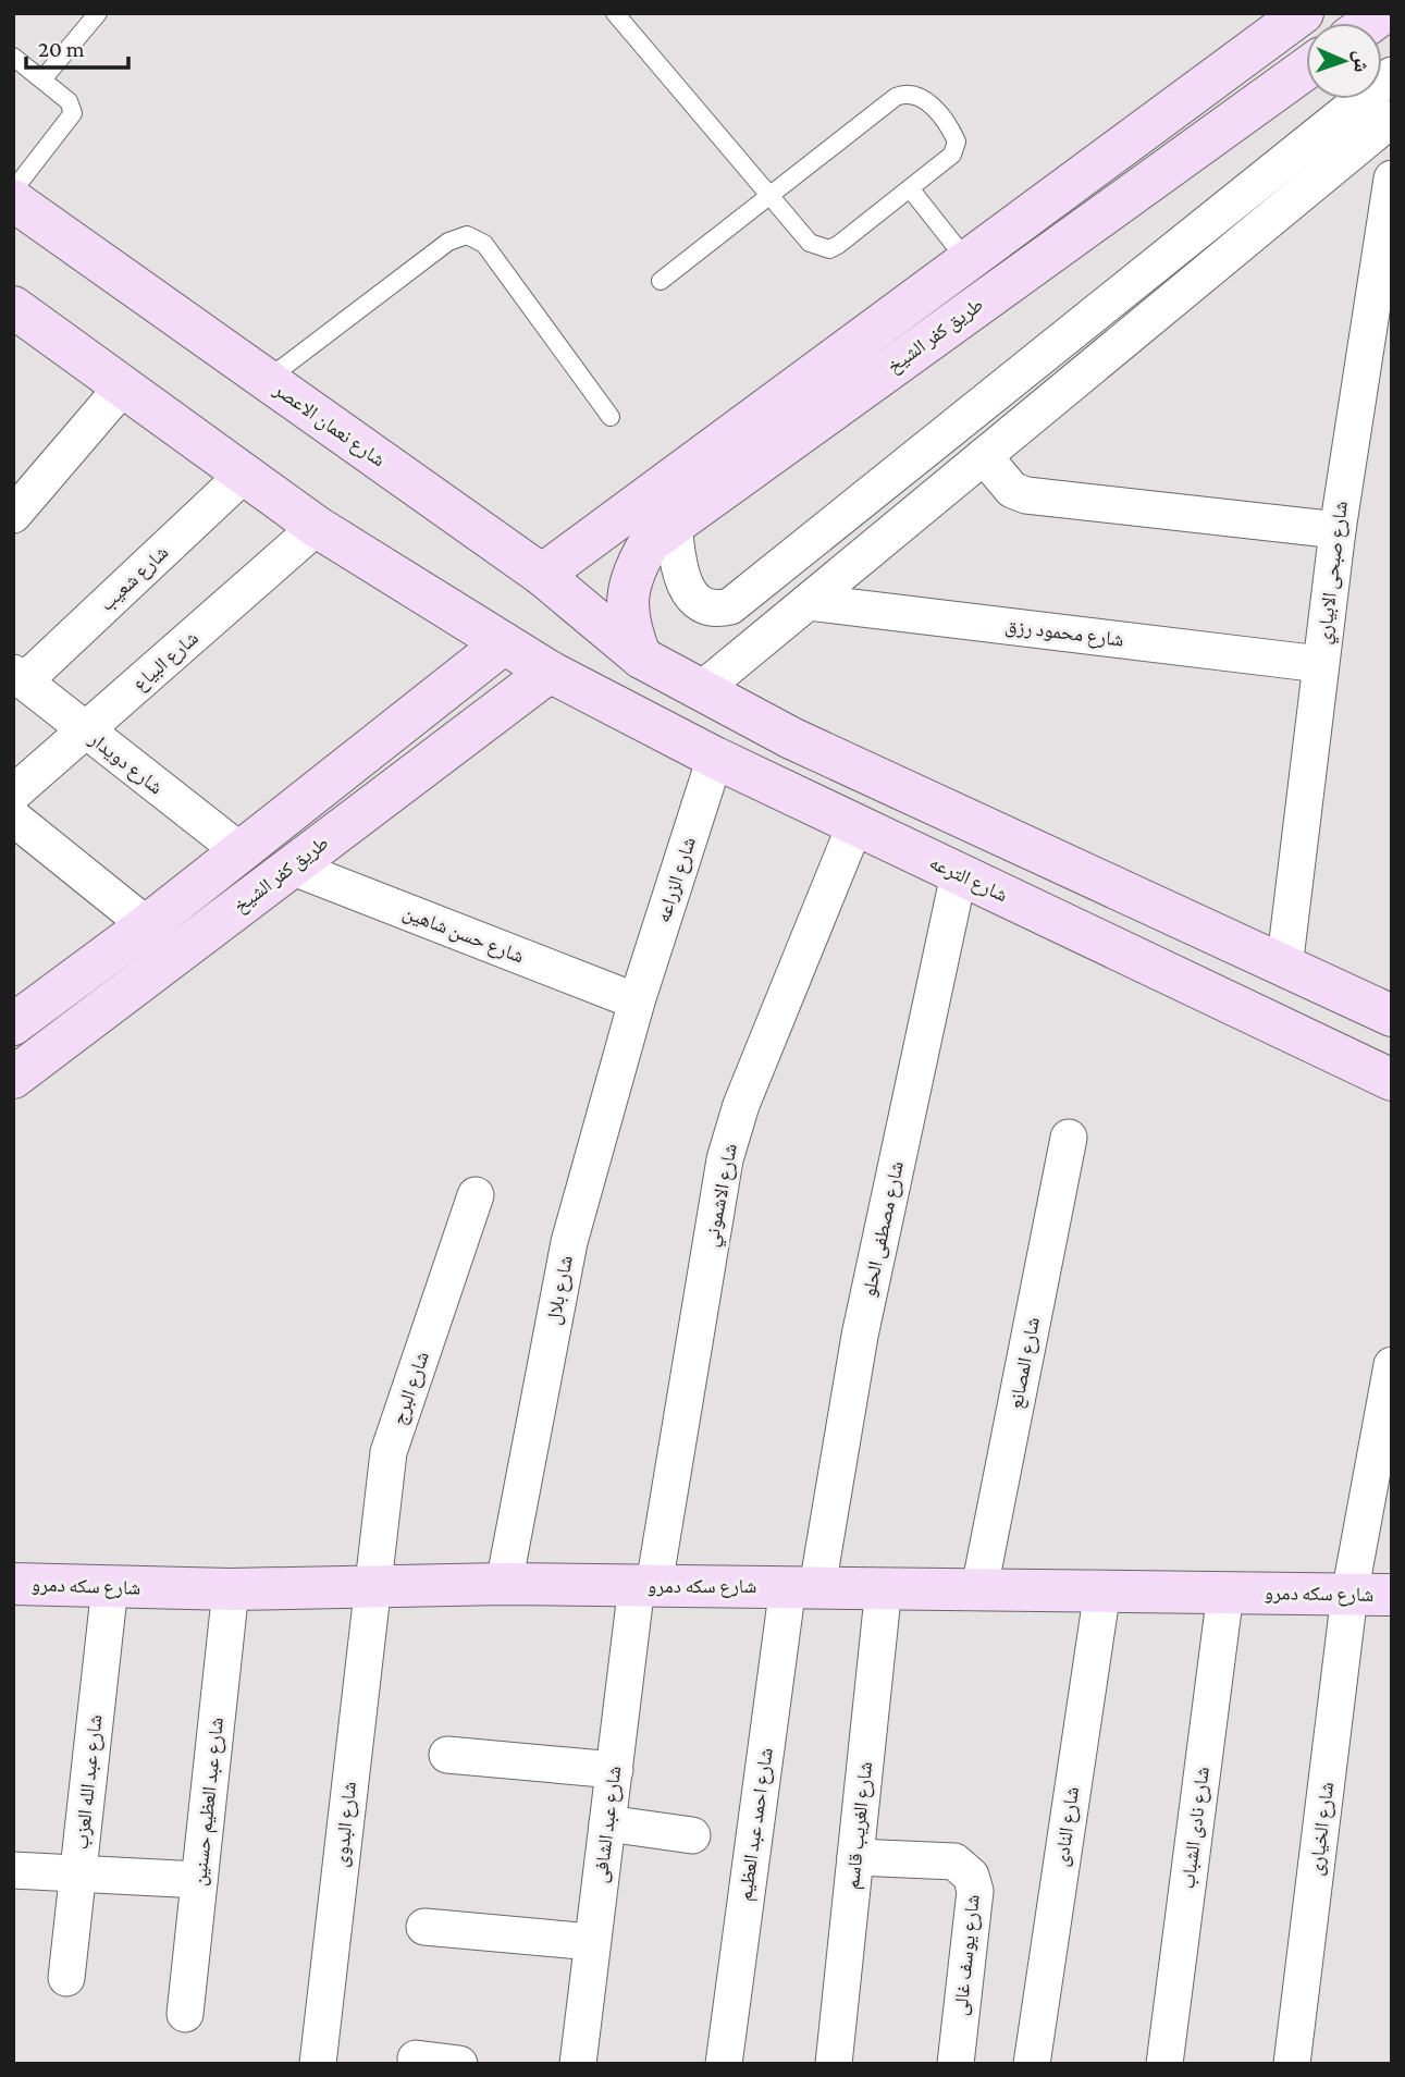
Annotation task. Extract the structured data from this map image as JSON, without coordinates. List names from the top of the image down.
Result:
{
  "streets": {
    "main road": [
      "طريق كفر الشيخ",
      "شارع نعمان الاعصر",
      "شارع الترعه",
      "شارع سكه دمرو"
    ],
    "street": [
      "شارع صبحى الابياري",
      "شارع شعيب",
      "شارع محمود رزق",
      "شارع البياع",
      "شارع دويدار",
      "شارع الزراعه",
      "شارع حسن شاهين",
      "شارع الاشموني",
      "شارع مصطفى الحلو",
      "شارع بلال",
      "شارع المصانع",
      "شارع البرج",
      "شارع عبد الله العزب",
      "شارع عبد العظيم حسنين",
      "شارع البدوى",
      "شارع عبد الشافى",
      "شارع احمد عبد العظيم",
      "شارع الغريب قاسم",
      "شارع النادى",
      "شارع نادى الشباب",
      "شارع الخيارى",
      "شارع يوسف غالى"
    ]
  },
  "crossings": [
    ["طريق كفر الشيخ", "شارع نعمان الاعصر"],
    ["طريق كفر الشيخ", "شارع الترعه"],
    ["طريق كفر الشيخ", "شارع حسن شاهين"],
    ["شارع صبحى الابياري", "شارع محمود رزق"],
    ["شارع شعيب", "شارع دويدار"],
    ["شارع البياع", "شارع دويدار"],
    ["شارع الترعه", "شارع الزراعه"],
    ["شارع الترعه", "شارع الاشموني"],
    ["شارع الترعه", "شارع مصطفى الحلو"],
    ["شارع الزراعه", "شارع حسن شاهين"],
    ["شارع الزراعه", "شارع بلال"],
    ["شارع حسن شاهين", "شارع بلال"],
    ["شارع الاشموني", "شارع سكه دمرو"],
    ["شارع الاشموني", "شارع عبد الشافى"],
    ["شارع مصطفى الحلو", "شارع سكه دمرو"],
    ["شارع مصطفى الحلو", "شارع احمد عبد العظيم"],
    ["شارع بلال", "شارع سكه دمرو"],
    ["شارع المصانع", "شارع سكه دمرو"],
    ["شارع البرج", "شارع سكه دمرو"],
    ["شارع البرج", "شارع البدوى"],
    ["شارع سكه دمرو", "شارع عبد الله العزب"],
    ["شارع سكه دمرو", "شارع عبد العظيم حسنين"],
    ["شارع سكه دمرو", "شارع البدوى"],
    ["شارع سكه دمرو", "شارع عبد الشافى"],
    ["شارع سكه دمرو", "شارع احمد عبد العظيم"],
    ["شارع سكه دمرو", "شارع الغريب قاسم"],
    ["شارع سكه دمرو", "شارع النادى"],
    ["شارع سكه دمرو", "شارع نادى الشباب"],
    ["شارع سكه دمرو", "شارع الخيارى"],
    ["شارع الغريب قاسم", "شارع يوسف غالى"]
  ],
  "scale_bar": "20 m",
  "north": "right"
}
